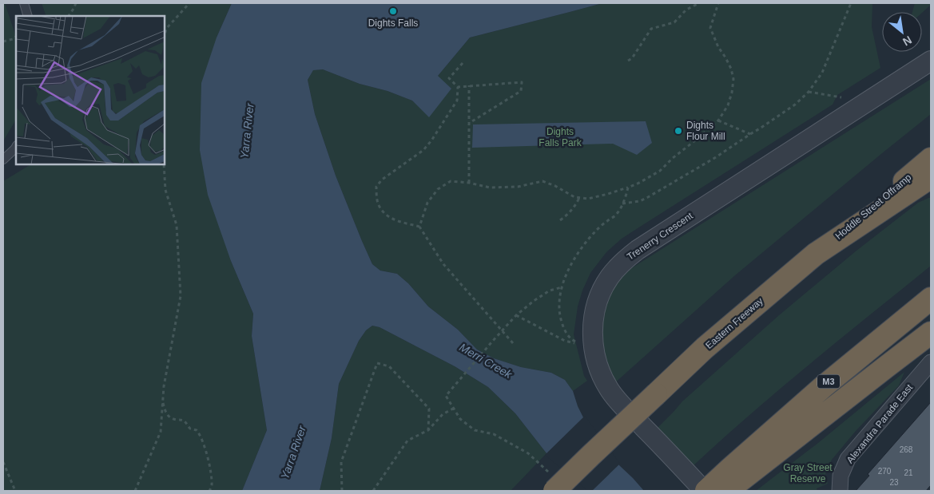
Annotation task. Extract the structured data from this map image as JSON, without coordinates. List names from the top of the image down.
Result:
{
  "streets": {
    "highway": ["Hoddle Street Offramp", "Eastern Freeway", "M3"],
    "street": ["Trenerry Crescent", "Alexandra Parade East"]
  },
  "crossings": [
    ["Hoddle Street Offramp", "Eastern Freeway"],
    ["Trenerry Crescent", "M3"]
  ],
  "water": ["Yarra River", "Merri Creek"],
  "parks": ["Dights Falls Park", "Gray Street Reserve"],
  "places": ["Dights Falls", "Dights Flour Mill"],
  "house_numbers": [
    "268",
    "270",
    "21",
    "23"
  ],
  "north": "bottom right"
}
